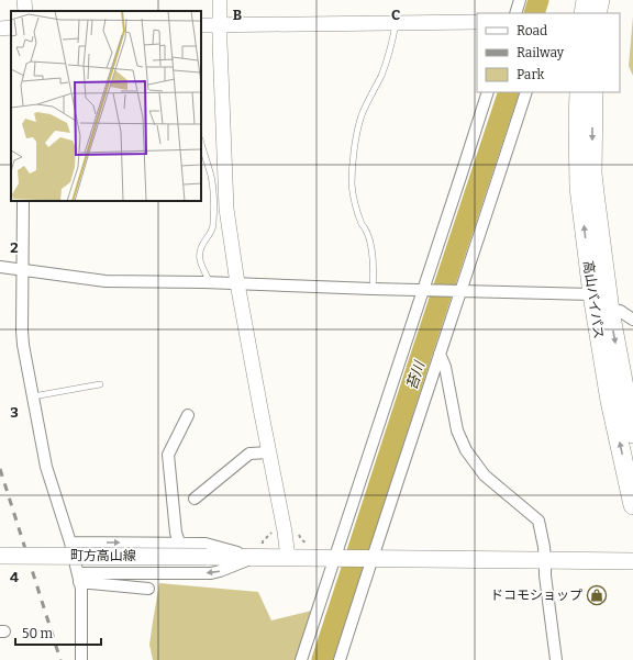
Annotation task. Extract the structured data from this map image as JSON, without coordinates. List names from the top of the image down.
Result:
{
  "streets": {
    "highway": ["高山バイパス"],
    "main road": ["町方高山線"]
  },
  "water": ["苔川"],
  "places": {
    "shop": ["ドコモショップ"]
  },
  "legend": ["Road", "Railway", "Park"],
  "scale_bar": "50 m",
  "grid": {
    "columns": ["B", "C"],
    "rows": ["2", "3", "4"]
  }
}
